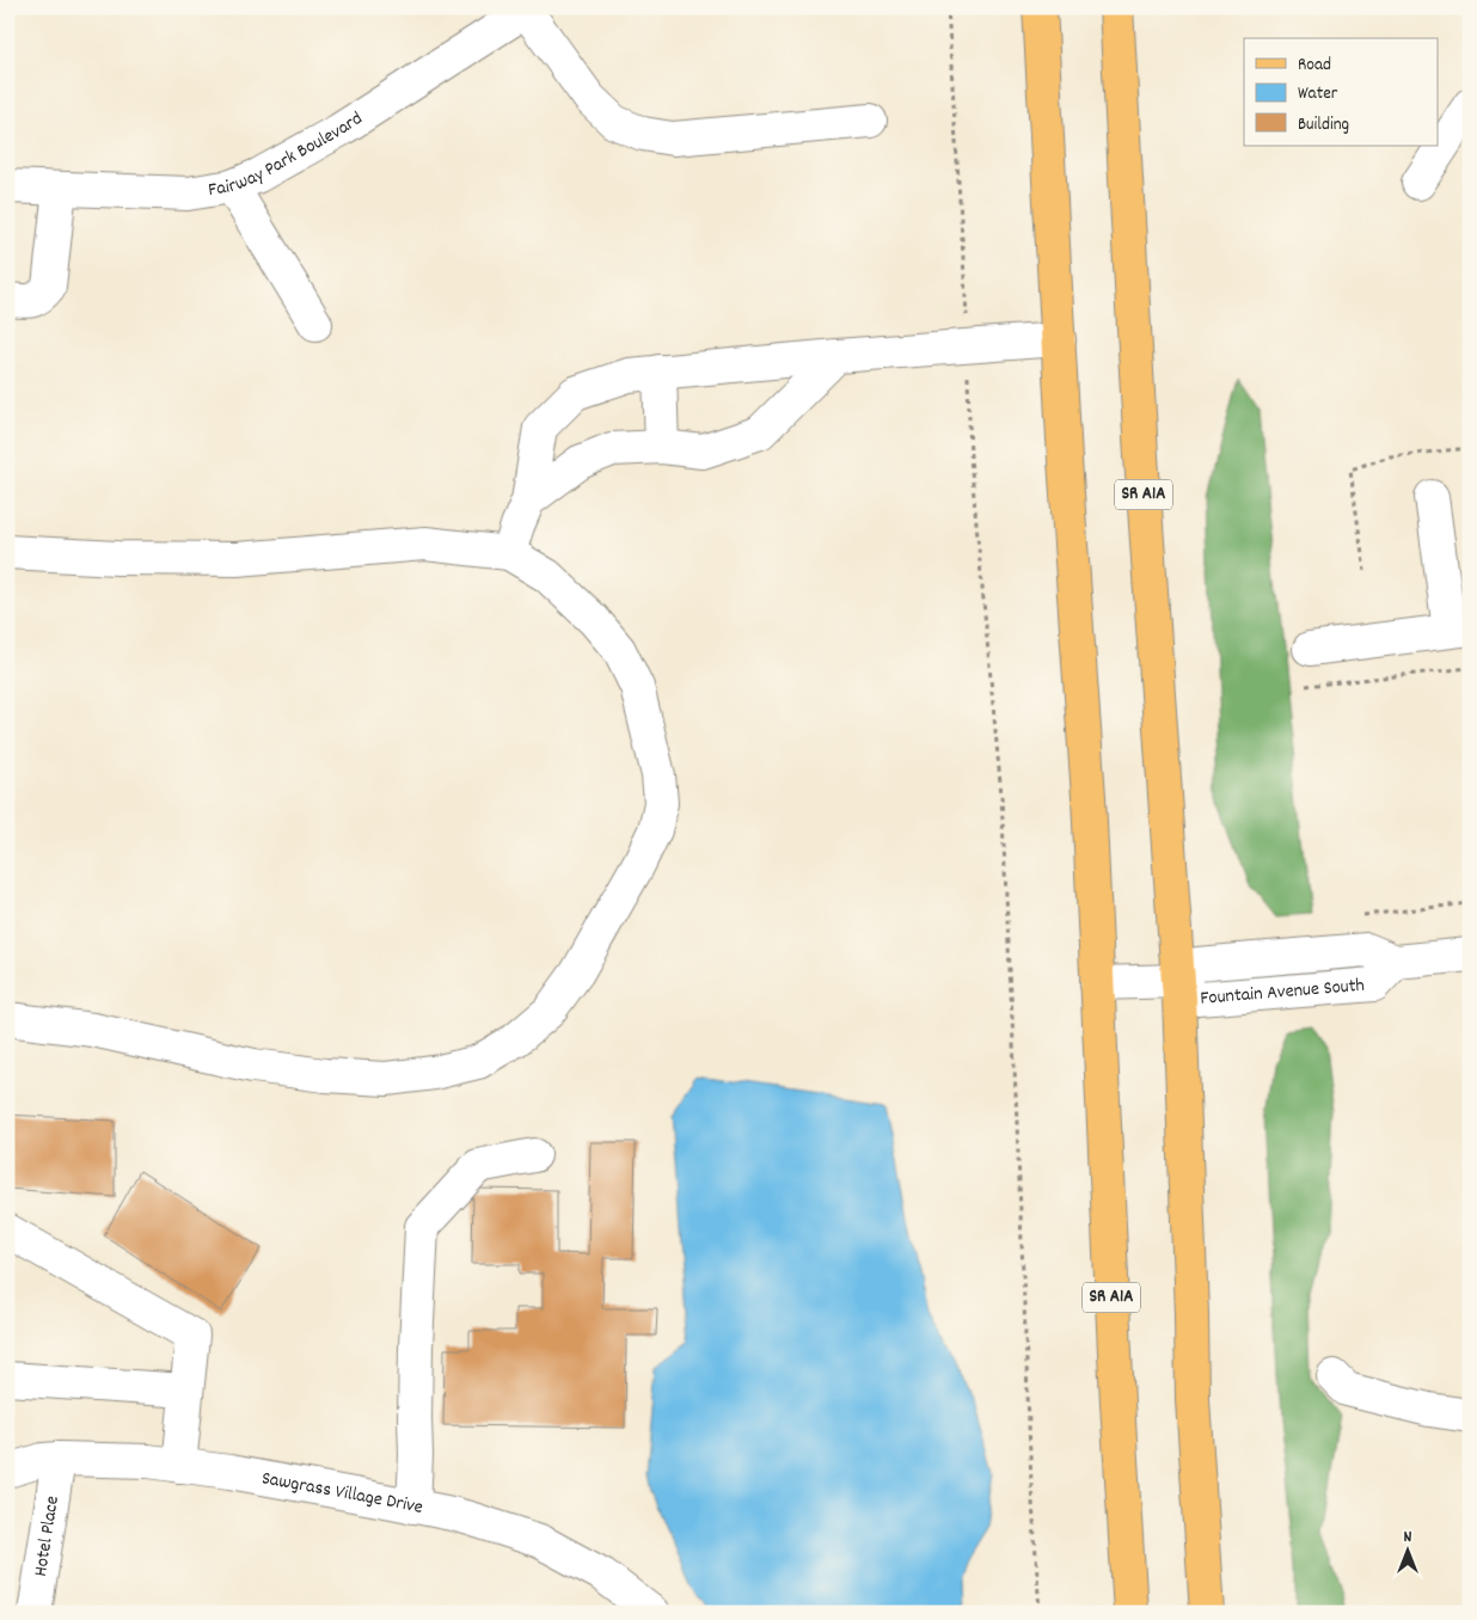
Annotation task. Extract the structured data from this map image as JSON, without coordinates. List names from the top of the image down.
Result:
{
  "streets": {
    "main road": ["SR A1A"],
    "street": [
      "Fairway Park Boulevard",
      "Fountain Avenue South",
      "Sawgrass Village Drive",
      "Hotel Place"
    ]
  },
  "crossings": [
    ["SR A1A", "Fountain Avenue South"],
    ["Sawgrass Village Drive", "Hotel Place"]
  ],
  "legend": ["Road", "Water", "Building"],
  "north": "top"
}
